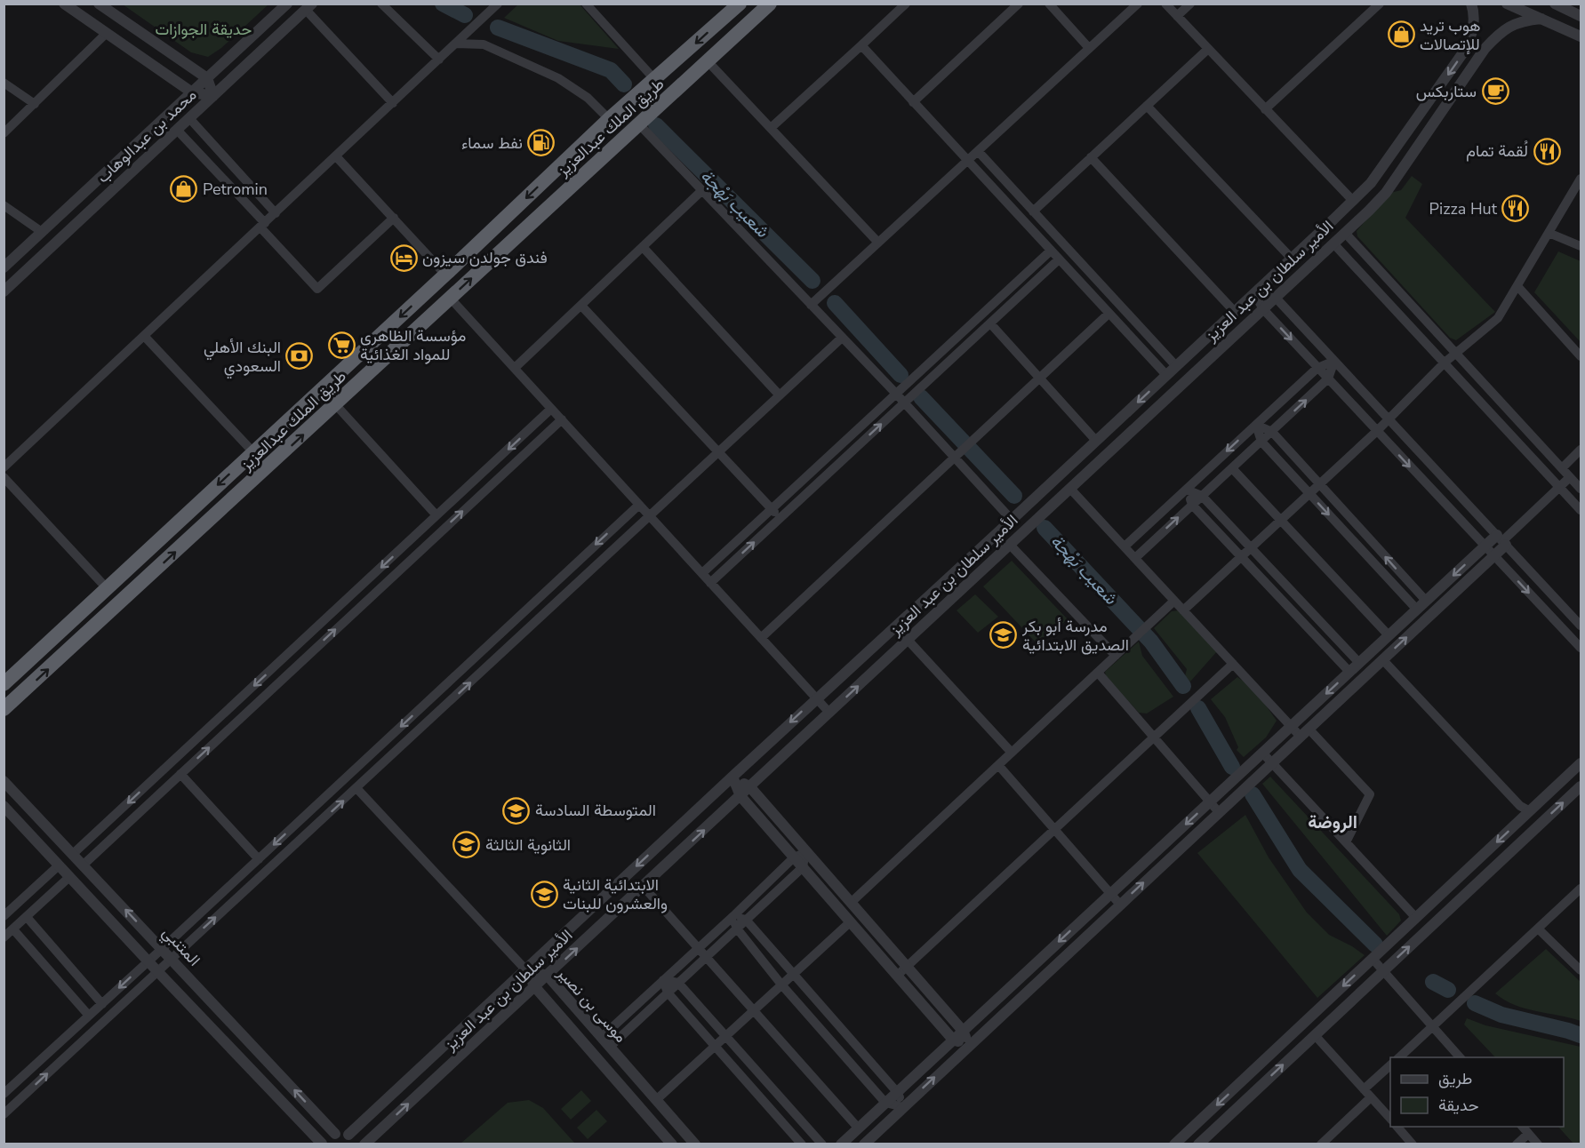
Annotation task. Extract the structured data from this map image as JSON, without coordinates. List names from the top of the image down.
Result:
{
  "streets": {
    "highway": ["طريق الملك عبدالعزيز"],
    "street": [
      "محمد بن عبدالوهاب",
      "الأمير سلطان بن عبد العزيز",
      "المتنبي",
      "موسى بن نصير"
    ]
  },
  "crossings": [
    ["الأمير سلطان بن عبد العزيز", "موسى بن نصير"]
  ],
  "districts": ["الروضة"],
  "water": ["شعيب بَهْجة"],
  "parks": ["حديقة الجوازات"],
  "places": {
    "shop": ["هوب تريد للإتصالات", "Petromin"],
    "cafe": ["ستاربكس"],
    "fuel station": ["نفط سماء"],
    "restaurant": ["لُقمة تمام", "Pizza Hut"],
    "hotel": ["فندق جولدن سيزون"],
    "supermarket": ["مؤسسة الظاهري للمواد الغذائية"],
    "bank": ["البنك الأهلي السعودي"],
    "school or university": [
      "مدرسة أبو بكر الصديق الابتدائية",
      "المتوسطة السادسة",
      "الثانوية الثالثة",
      "الابتدائية الثانية والعشرون للبنات"
    ]
  },
  "legend": ["طريق", "حديقة"]
}
